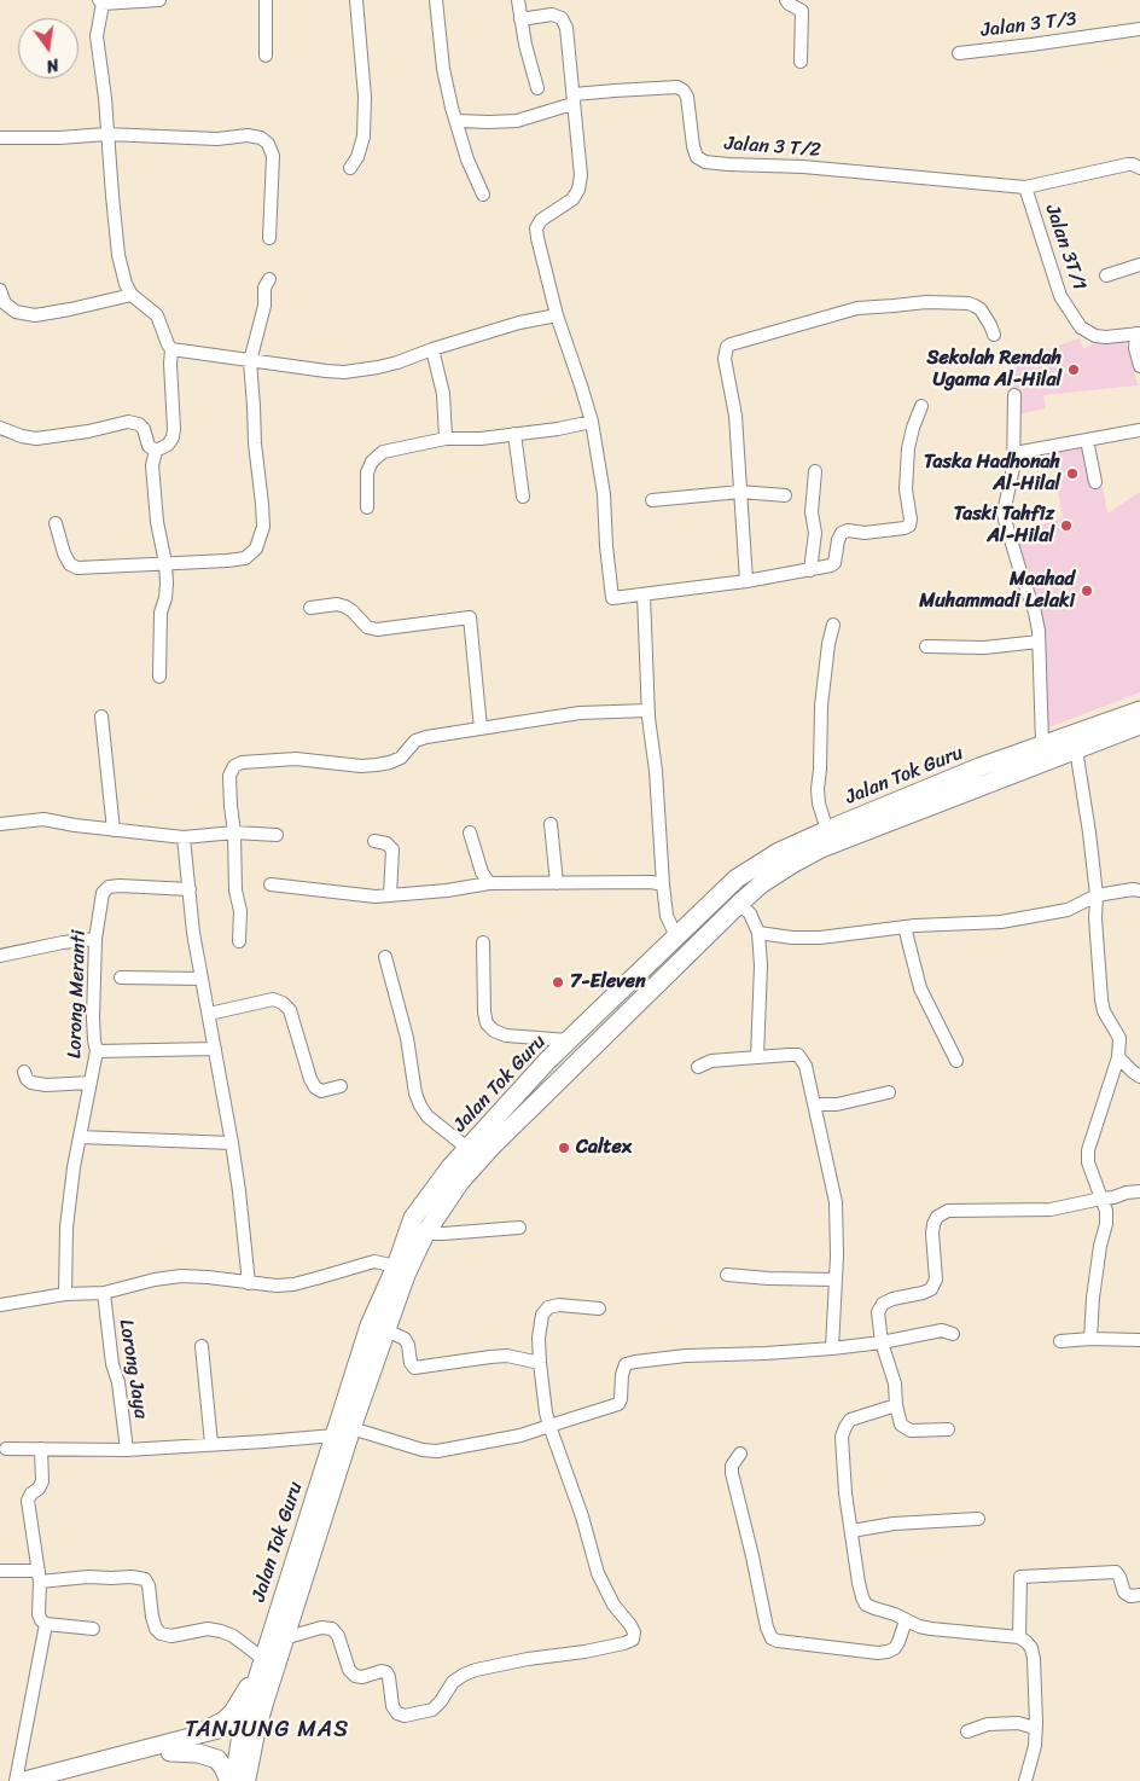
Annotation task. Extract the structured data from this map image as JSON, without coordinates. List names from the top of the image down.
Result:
{
  "streets": {
    "main road": ["Jalan Tok Guru"],
    "street": [
      "Jalan 3 T/3",
      "Jalan 3 T/2",
      "Jalan 3T/1",
      "Lorong Meranti",
      "Lorong Jaya"
    ]
  },
  "crossings": [
    ["Jalan 3 T/2", "Jalan 3T/1"]
  ],
  "districts": ["TANJUNG MAS"],
  "places": [
    "Sekolah Rendah Ugama Al-Hilal",
    "Taska Hadhonah Al-Hilal",
    "Taski Tahfiz Al-Hilal",
    "Maahad Muhammadi Lelaki",
    "7-Eleven",
    "Caltex"
  ],
  "north": "bottom"
}
